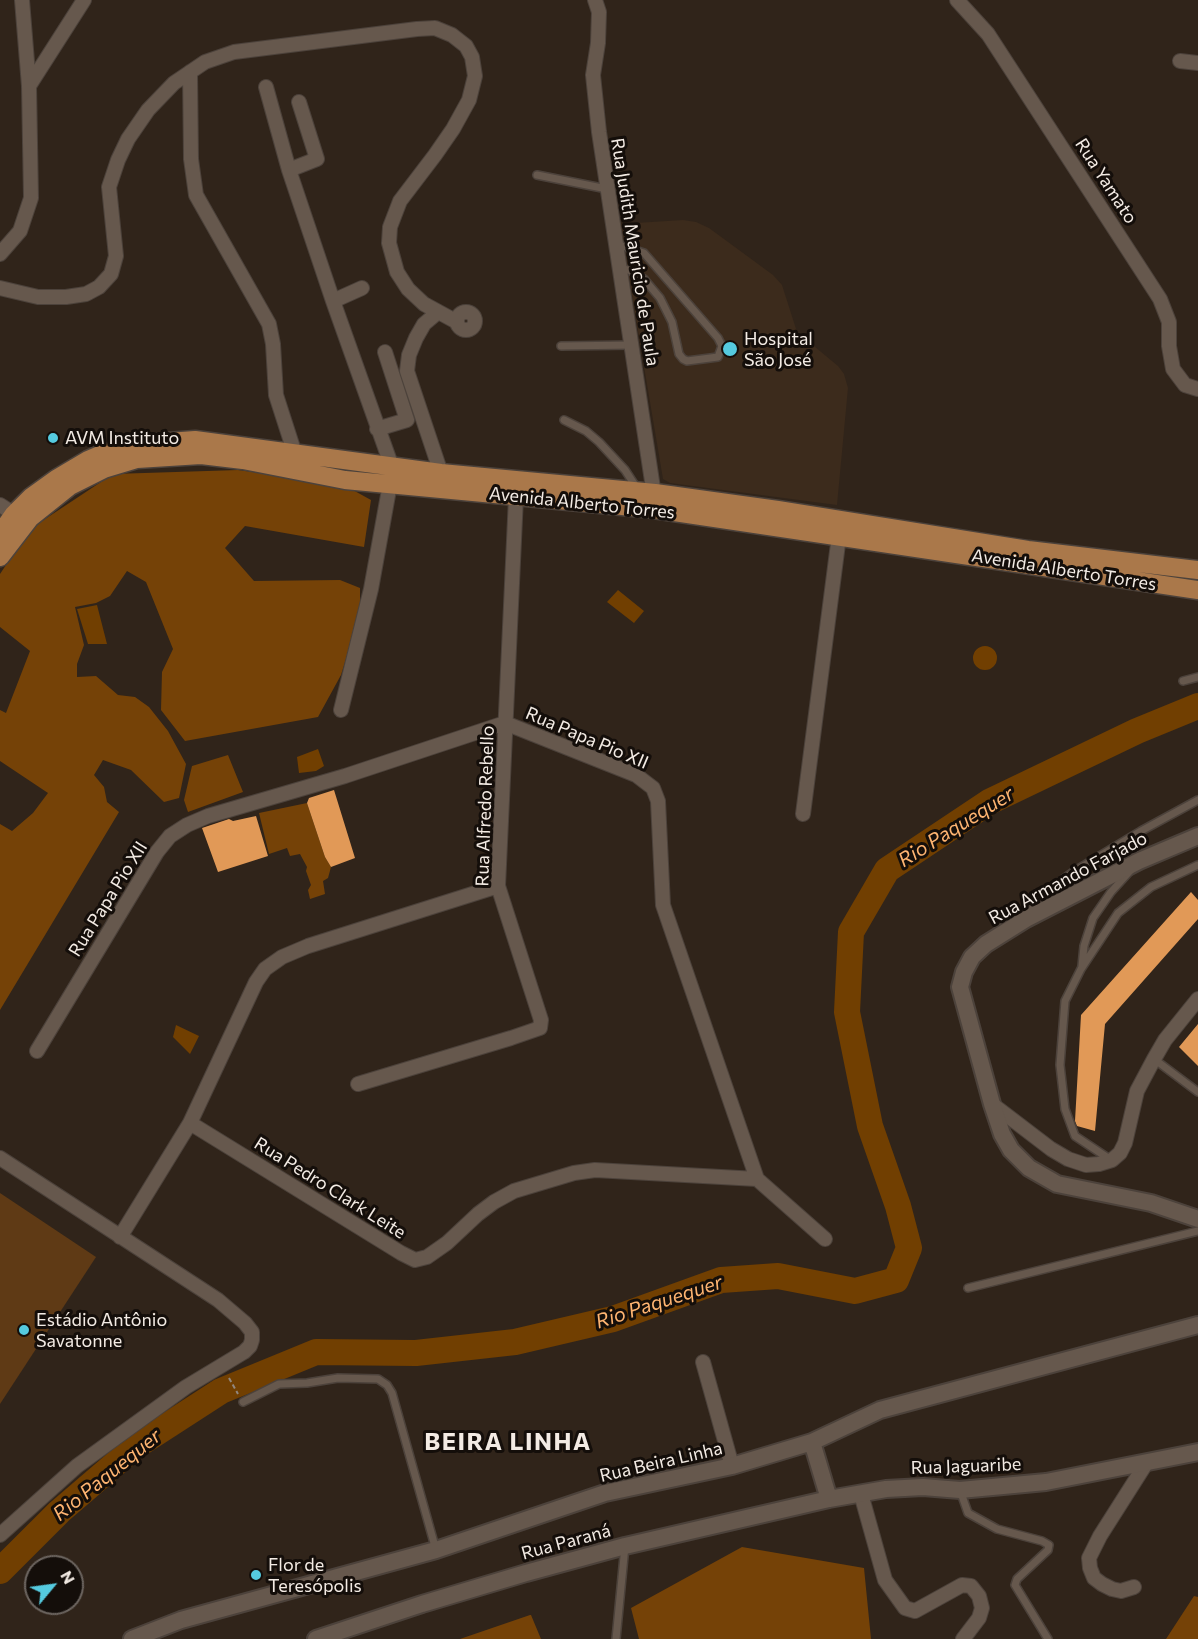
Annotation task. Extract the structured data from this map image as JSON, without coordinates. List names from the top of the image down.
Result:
{
  "streets": {
    "main road": ["Avenida Alberto Torres"],
    "street": [
      "Rua Yamato",
      "Rua Judith Mauricio de Paula",
      "Rua Papa Pio XII",
      "Rua Alfredo Rebello",
      "Rua Armando Farjado",
      "Rua Pedro Clark Leite",
      "Rua Beira Linha",
      "Rua Jaguaribe",
      "Rua Paraná"
    ]
  },
  "crossings": [
    ["Rua Judith Mauricio de Paula", "Avenida Alberto Torres"],
    ["Avenida Alberto Torres", "Rua Alfredo Rebello"],
    ["Rua Papa Pio XII", "Rua Alfredo Rebello"],
    ["Rua Papa Pio XII", "Rua Pedro Clark Leite"],
    ["Rua Jaguaribe", "Rua Paraná"]
  ],
  "districts": ["BEIRA LINHA"],
  "water": ["Rio Paquequer"],
  "places": [
    "Hospital São José",
    "AVM Instituto",
    "Estádio Antônio Savatonne",
    "Flor de Teresópolis"
  ],
  "north": "top right"
}
